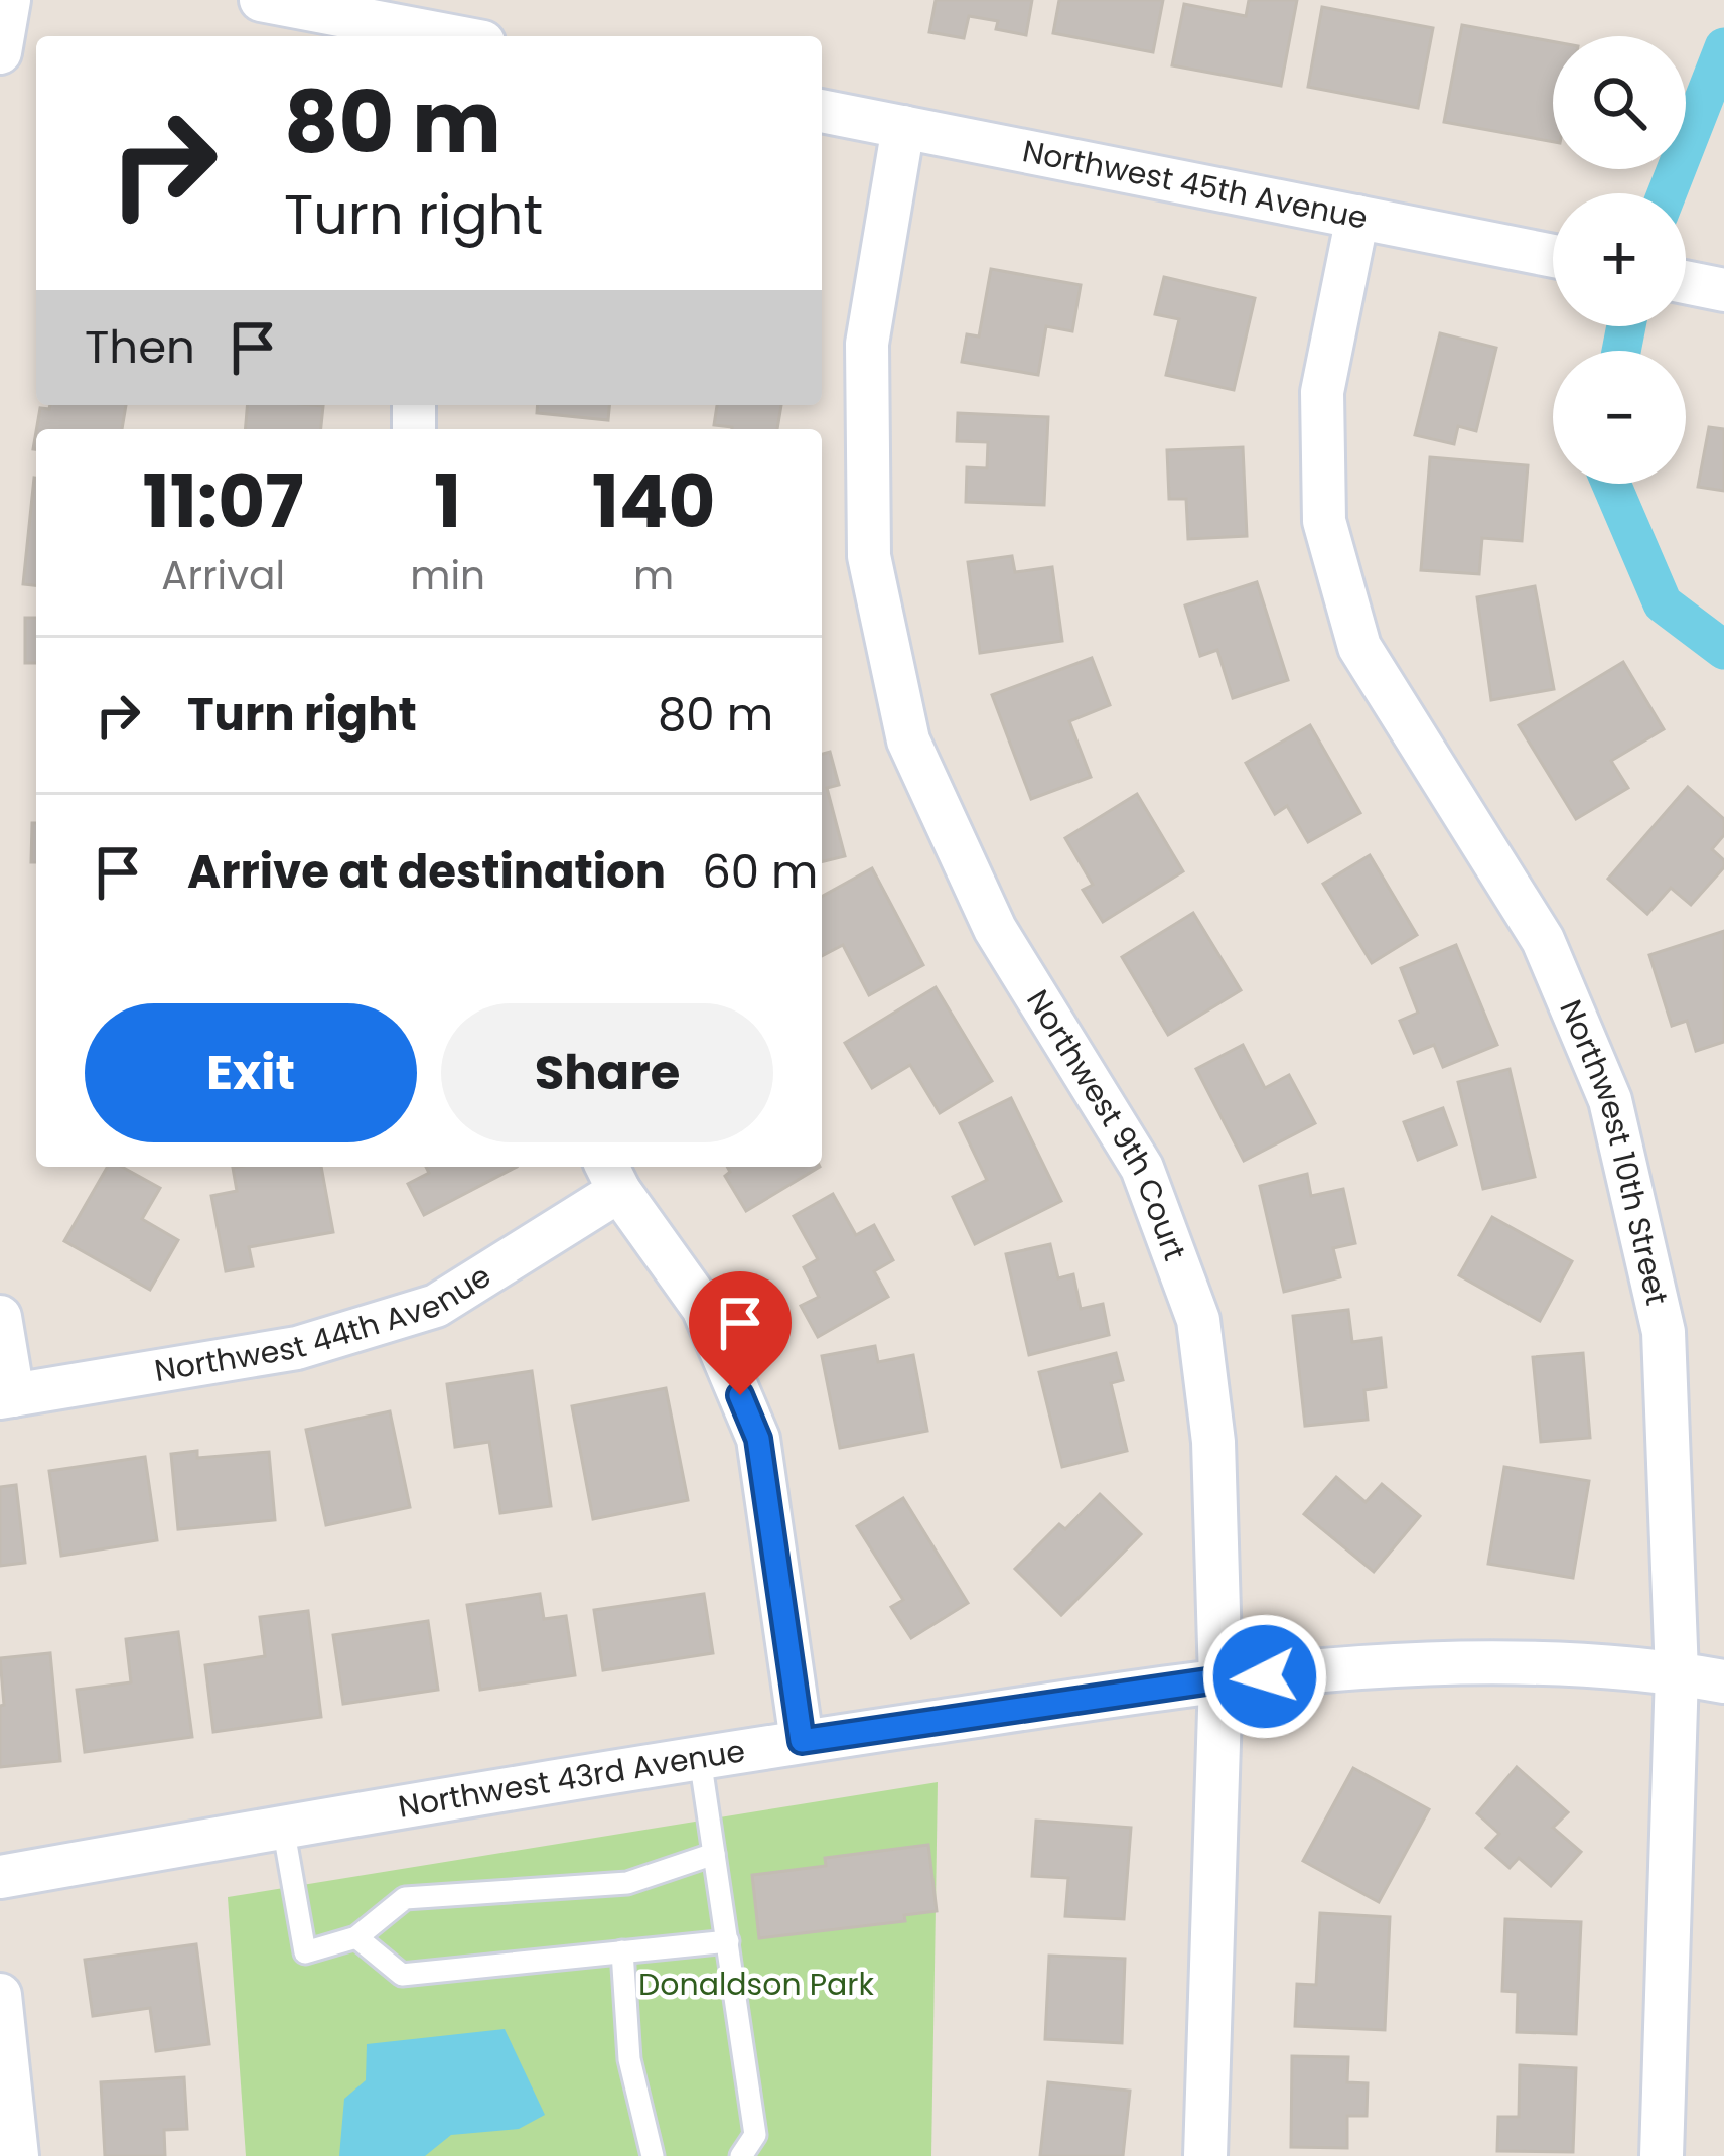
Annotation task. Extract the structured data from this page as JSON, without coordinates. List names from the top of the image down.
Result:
{
  "streets": {
    "street": [
      "Northwest 45th Avenue",
      "Northwest 9th Court",
      "Northwest 10th Street",
      "Northwest 44th Avenue",
      "Northwest 43rd Avenue"
    ]
  },
  "crossings": [
    ["Northwest 45th Avenue", "Northwest 9th Court"],
    ["Northwest 45th Avenue", "Northwest 10th Street"],
    ["Northwest 9th Court", "Northwest 43rd Avenue"],
    ["Northwest 10th Street", "Northwest 43rd Avenue"]
  ],
  "parks": ["Donaldson Park"],
  "page": {
    "map_buttons": ["+", "−"],
    "turn": ["80 m", "Turn right"],
    "then": "Then",
    "eta": [
      "11:07",
      "Arrival",
      "1",
      "min",
      "140",
      "m"
    ],
    "list": [
      {
        "name": "Turn right",
        "value": "80 m"
      },
      {
        "name": "Arrive at destination",
        "value": "60 m"
      }
    ],
    "buttons": ["Exit", "Share"]
  }
}
